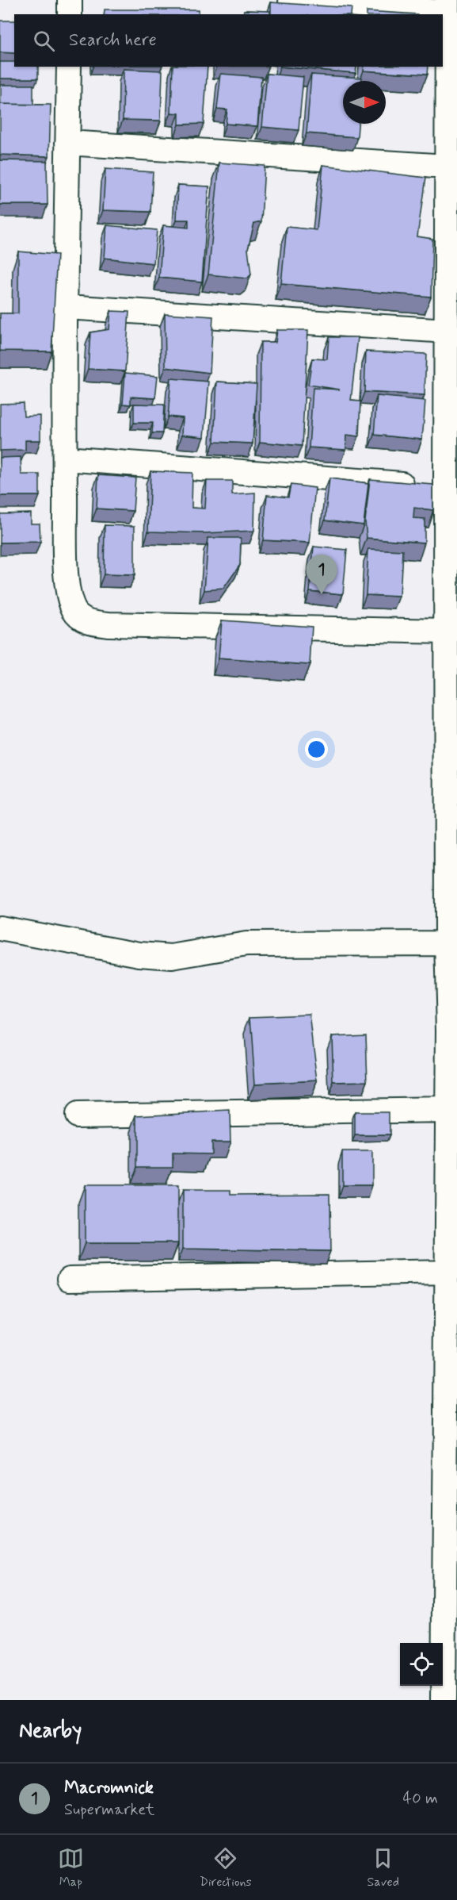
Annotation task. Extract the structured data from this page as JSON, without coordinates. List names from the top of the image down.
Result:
{
  "north": "right",
  "page": {
    "search": "Search here",
    "pins": "1",
    "heading": "Nearby",
    "list": [
      {
        "mark": "1",
        "name": "Macromnick",
        "note": "Supermarket",
        "value": "40 m"
      }
    ],
    "nav": ["Map", "Directions", "Saved"]
  }
}
